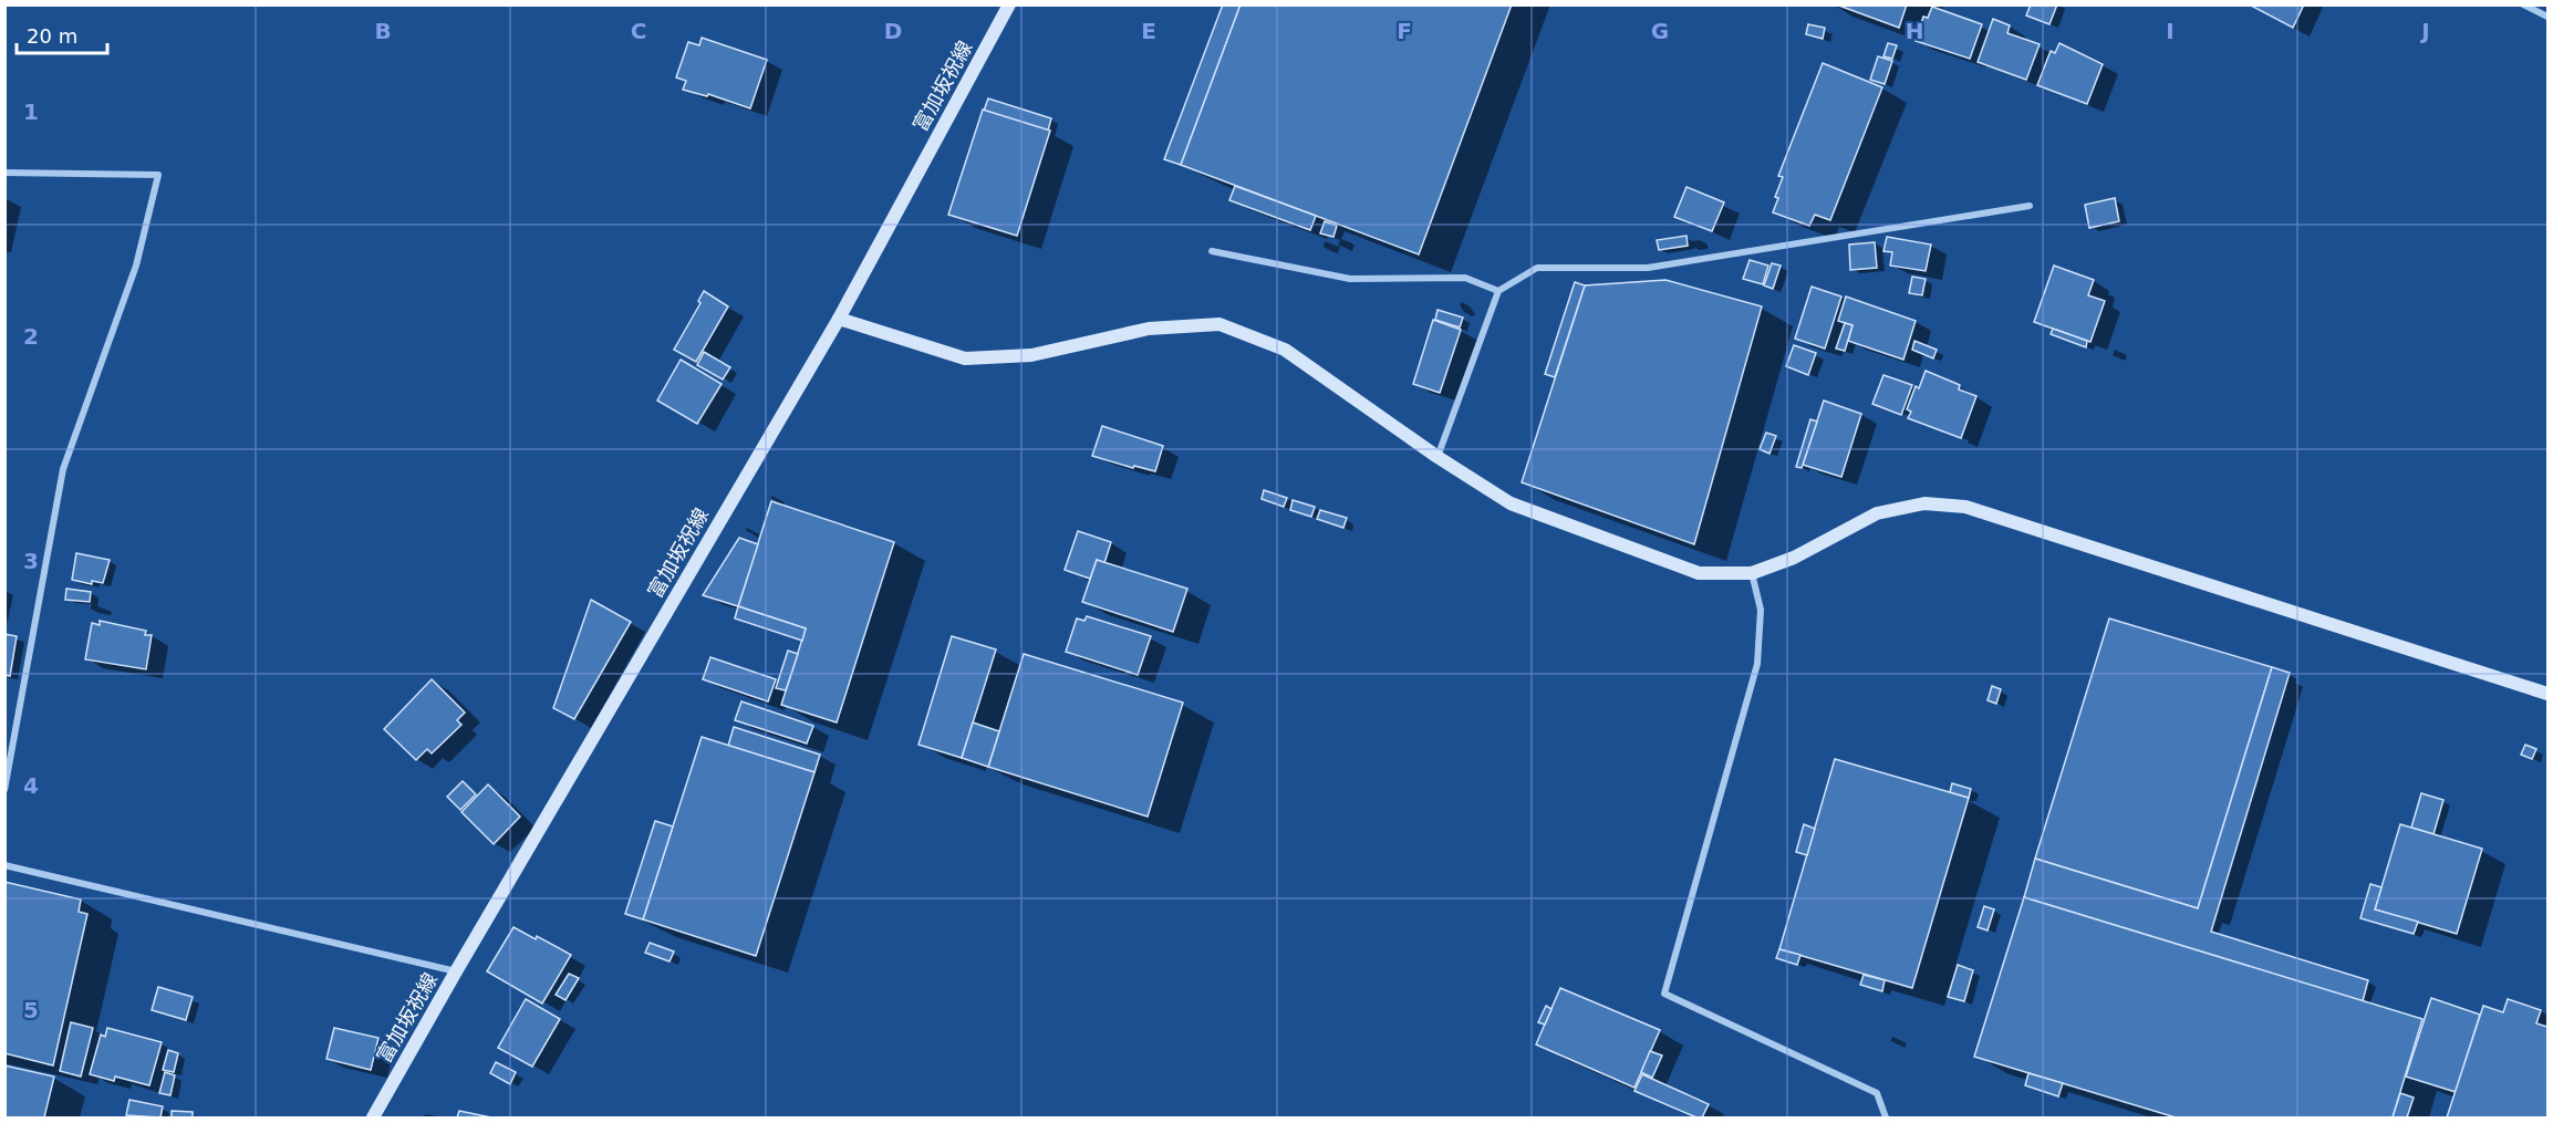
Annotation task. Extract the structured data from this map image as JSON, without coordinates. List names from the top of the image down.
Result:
{
  "streets": {
    "street": ["富加坂祝線"]
  },
  "scale_bar": "20 m",
  "grid": {
    "columns": [
      "B",
      "C",
      "D",
      "E",
      "F",
      "G",
      "H",
      "I",
      "J"
    ],
    "rows": [
      "1",
      "2",
      "3",
      "4",
      "5"
    ]
  }
}
